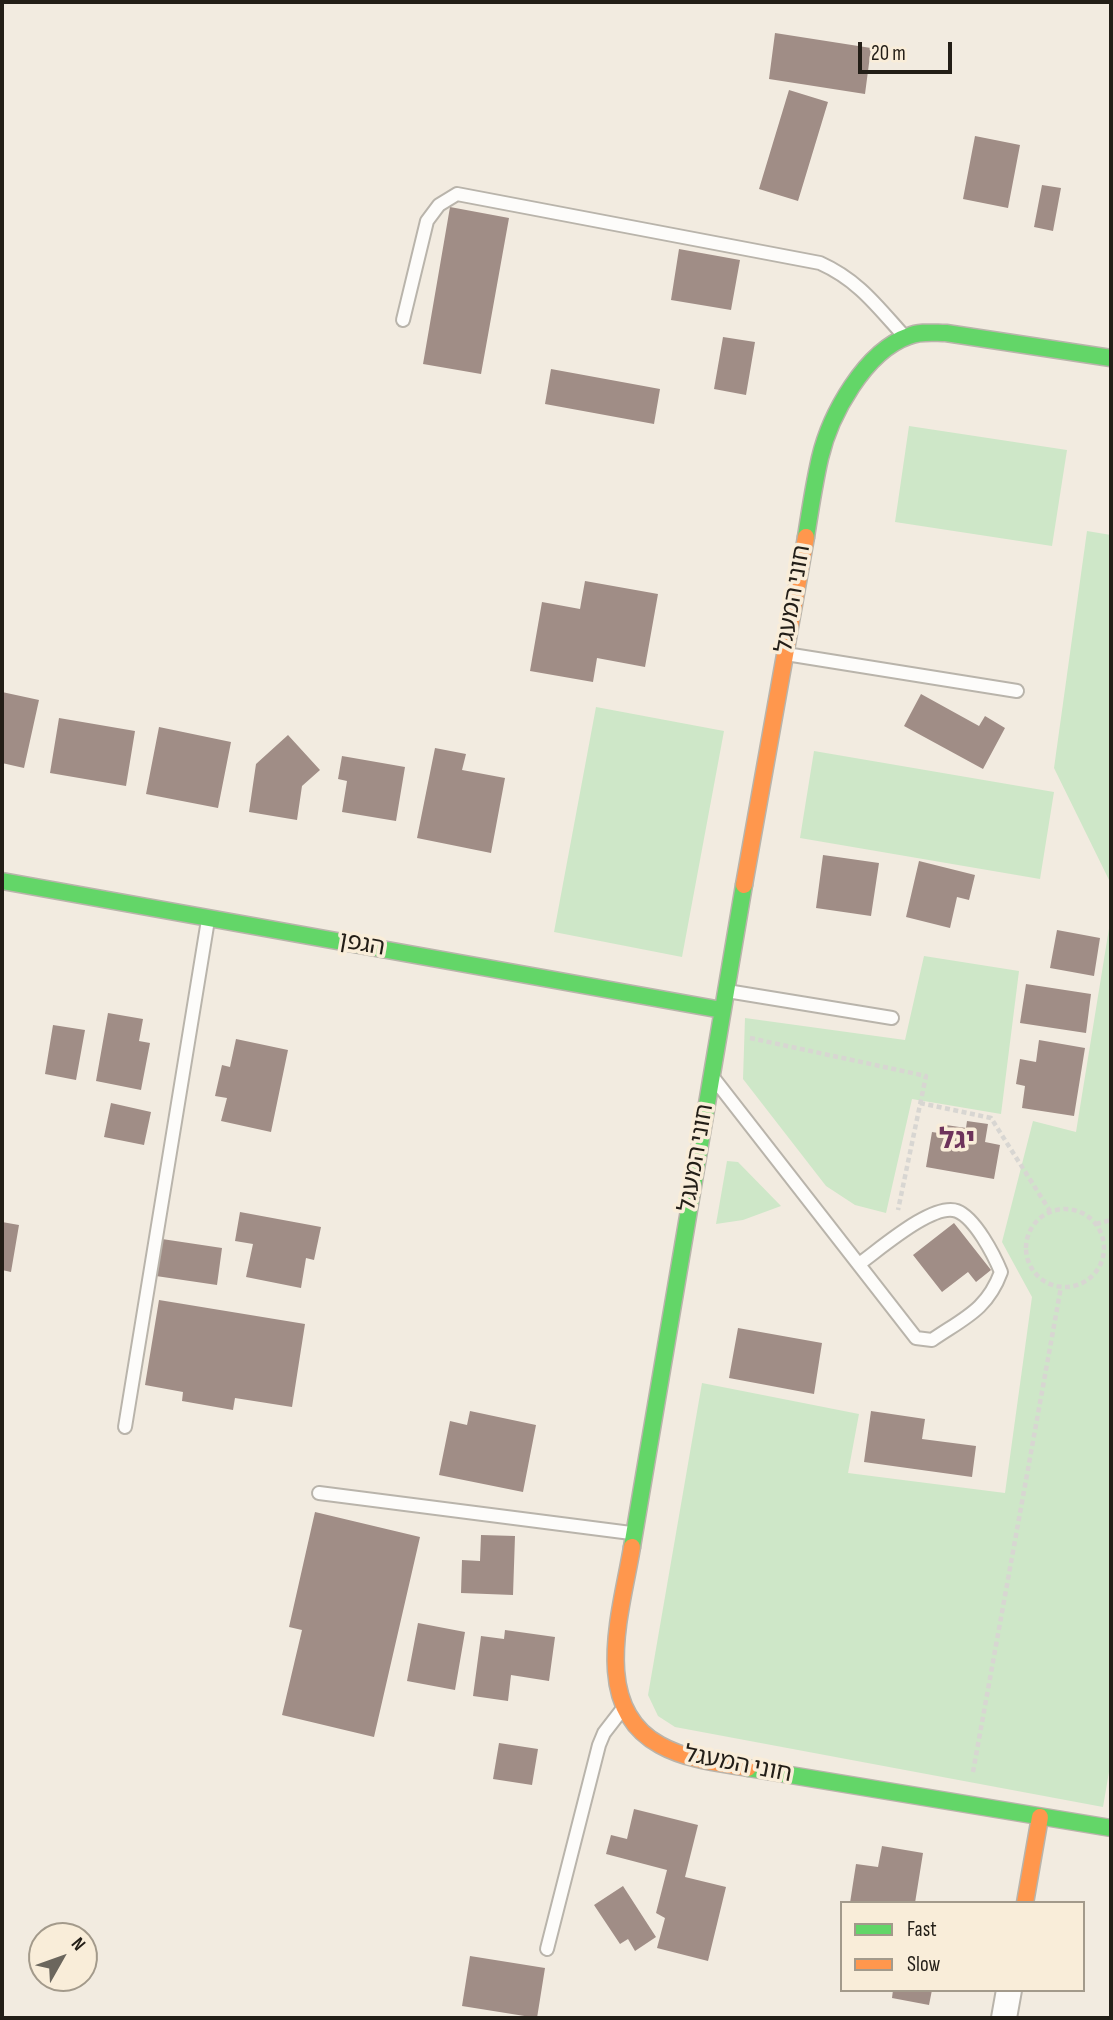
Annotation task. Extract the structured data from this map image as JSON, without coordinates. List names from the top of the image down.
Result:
{
  "streets": {
    "street": ["חוני המעגל", "הגפן"]
  },
  "crossings": [
    ["חוני המעגל", "הגפן"]
  ],
  "districts": ["יגל"],
  "legend": ["Fast", "Slow"],
  "scale_bar": "20 m",
  "north": "top right"
}
